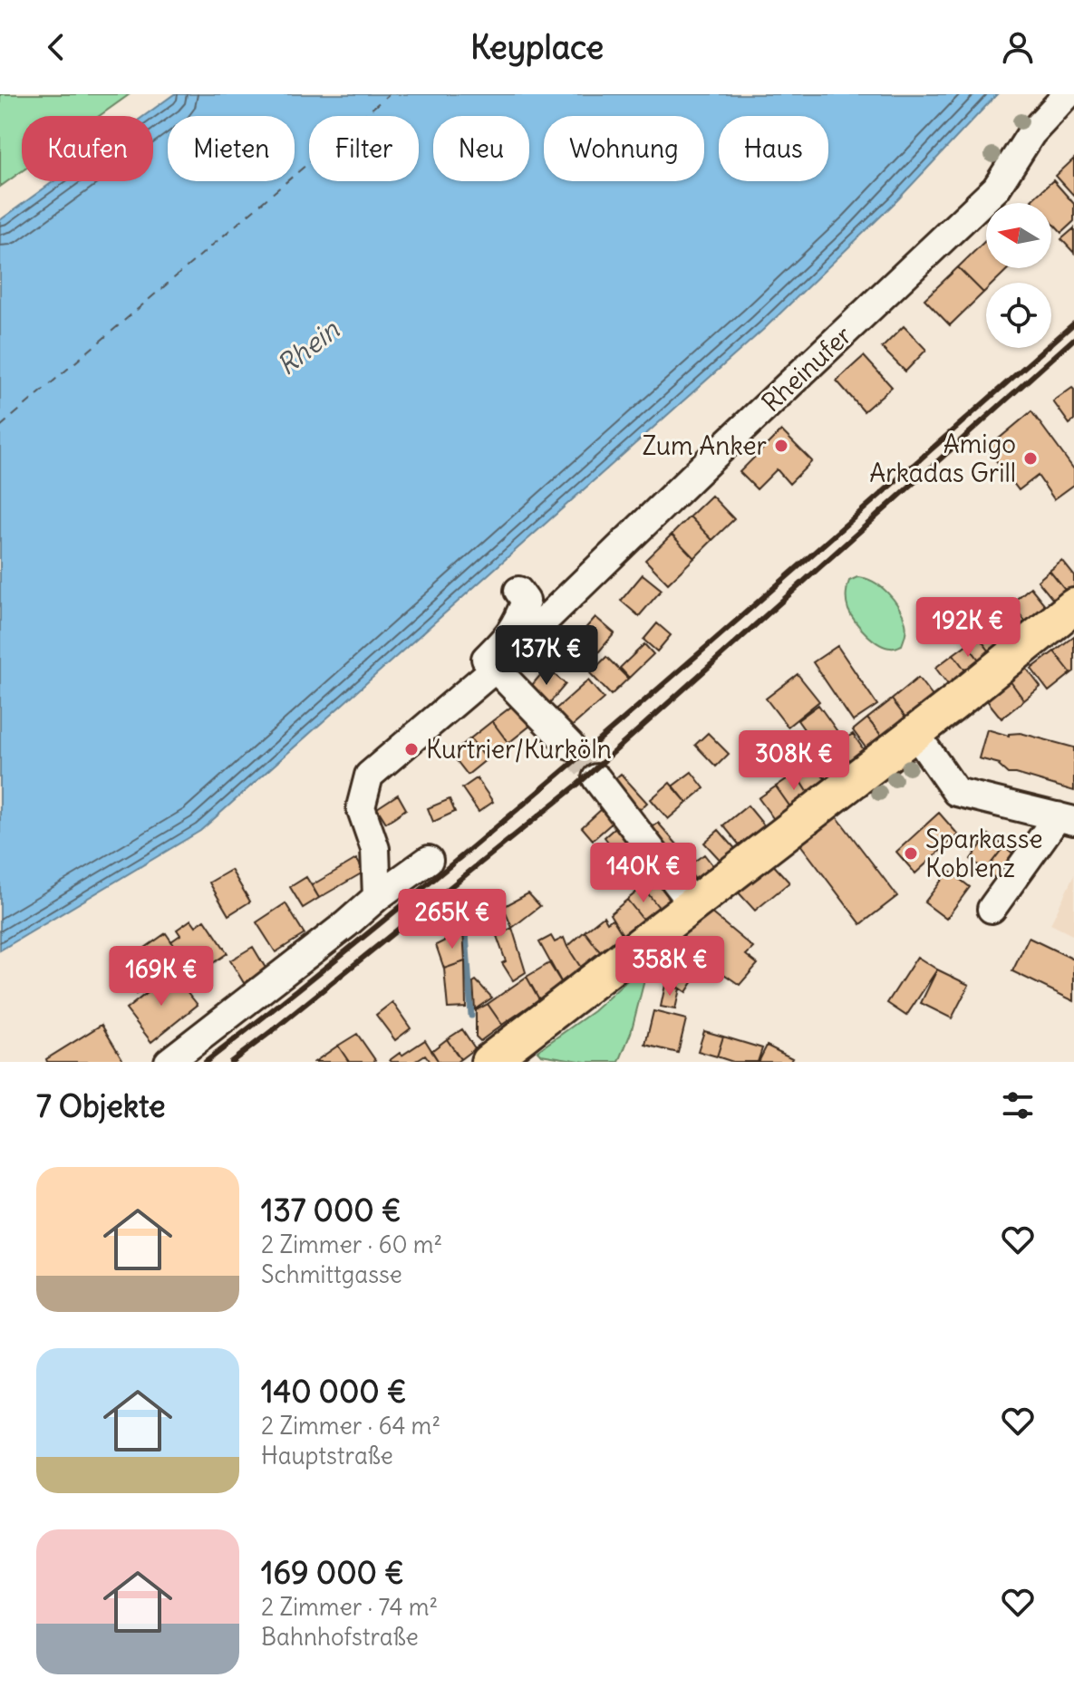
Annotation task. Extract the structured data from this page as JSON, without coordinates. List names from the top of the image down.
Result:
{
  "streets": {
    "street": ["Rheinufer"]
  },
  "water": ["Rhein"],
  "places": [
    "Zum Anker",
    "Amigo Arkadas Grill",
    "Kurtrier/Kurköln",
    "Sparkasse Koblenz"
  ],
  "north": "left",
  "page": {
    "header": "Keyplace",
    "chip": [
      "Kaufen",
      "Mieten",
      "Filter",
      "Neu",
      "Wohnung",
      "Haus"
    ],
    "price": [
      "192K €",
      "137K €",
      "308K €",
      "140K €",
      "265K €",
      "358K €",
      "169K €"
    ],
    "heading": "7 Objekte",
    "list": [
      {
        "name": "137 000 €",
        "note": "2 Zimmer · 60 m² · Schmittgasse"
      },
      {
        "name": "140 000 €",
        "note": "2 Zimmer · 64 m² · Hauptstraße"
      },
      {
        "name": "169 000 €",
        "note": "2 Zimmer · 74 m² · Bahnhofstraße"
      }
    ]
  }
}
